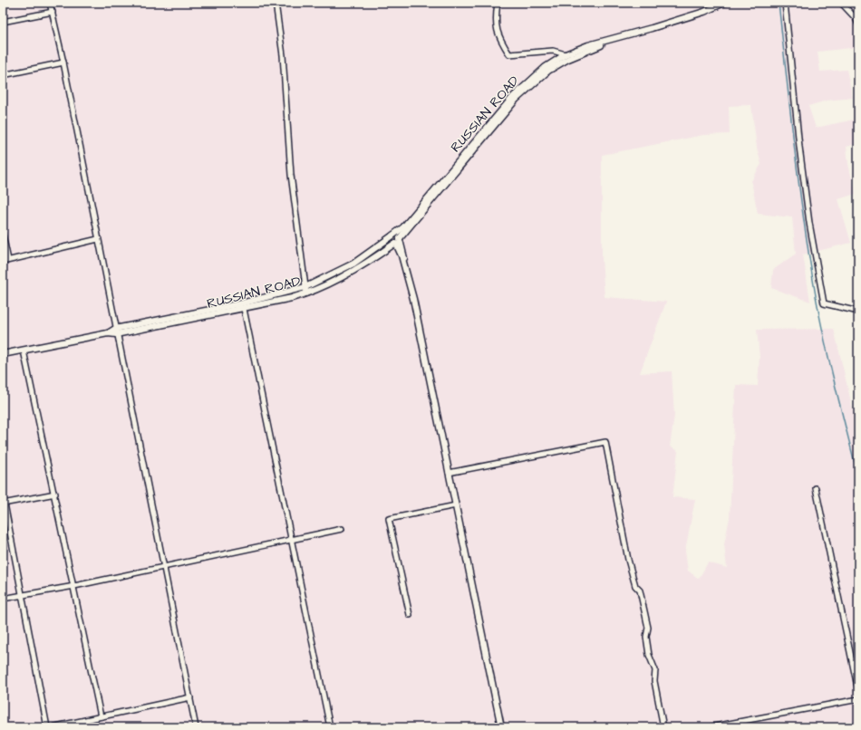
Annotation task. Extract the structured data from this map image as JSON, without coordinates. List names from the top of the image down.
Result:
{
  "streets": {
    "main road": ["RUSSIAN ROAD"]
  }
}
